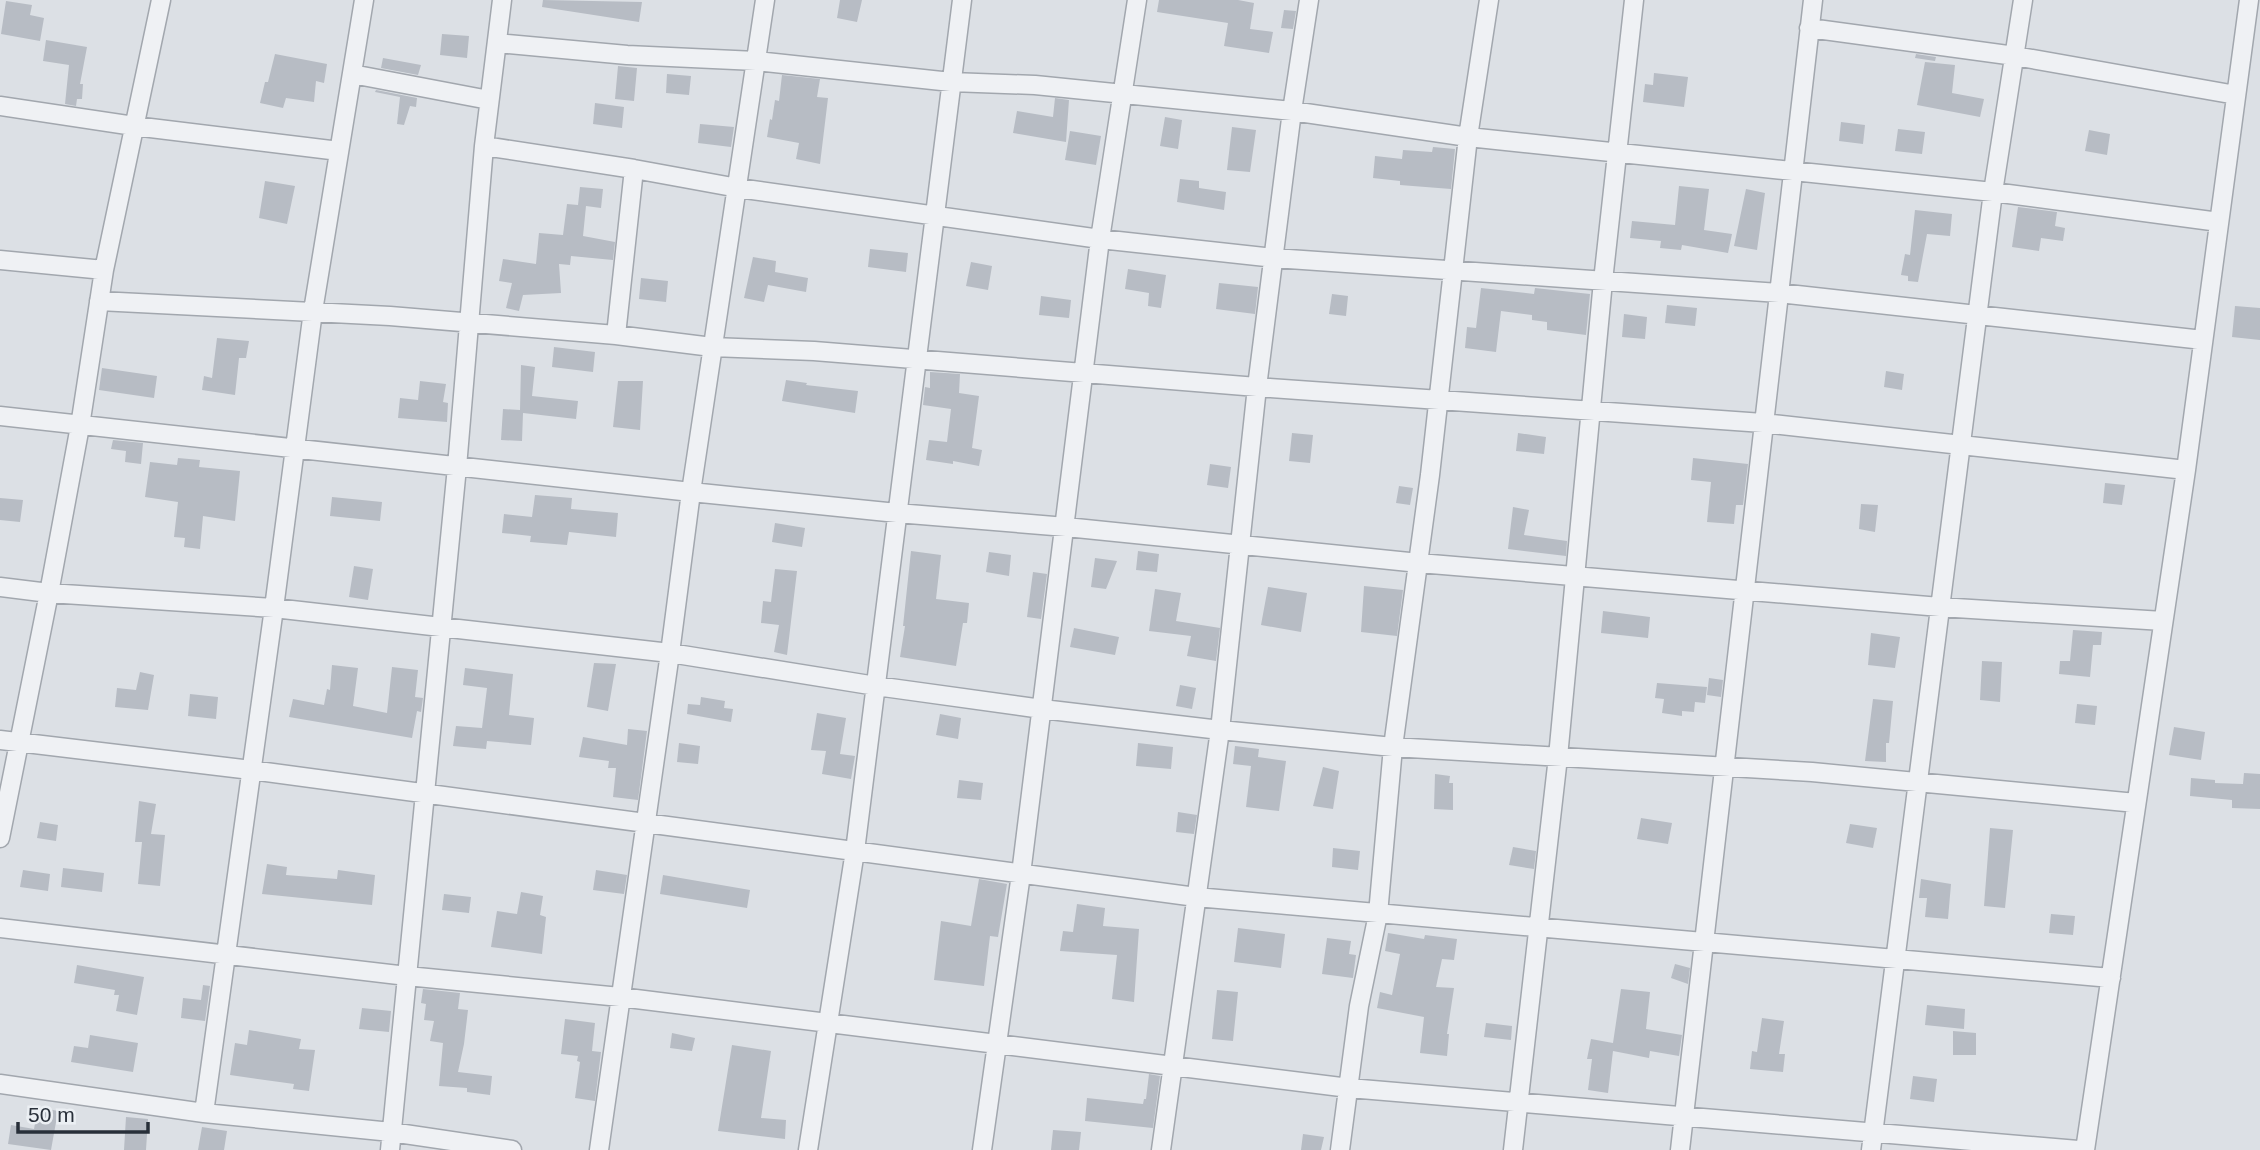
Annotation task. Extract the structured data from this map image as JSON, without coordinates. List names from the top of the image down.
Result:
{
  "scale_bar": "50 m"
}
